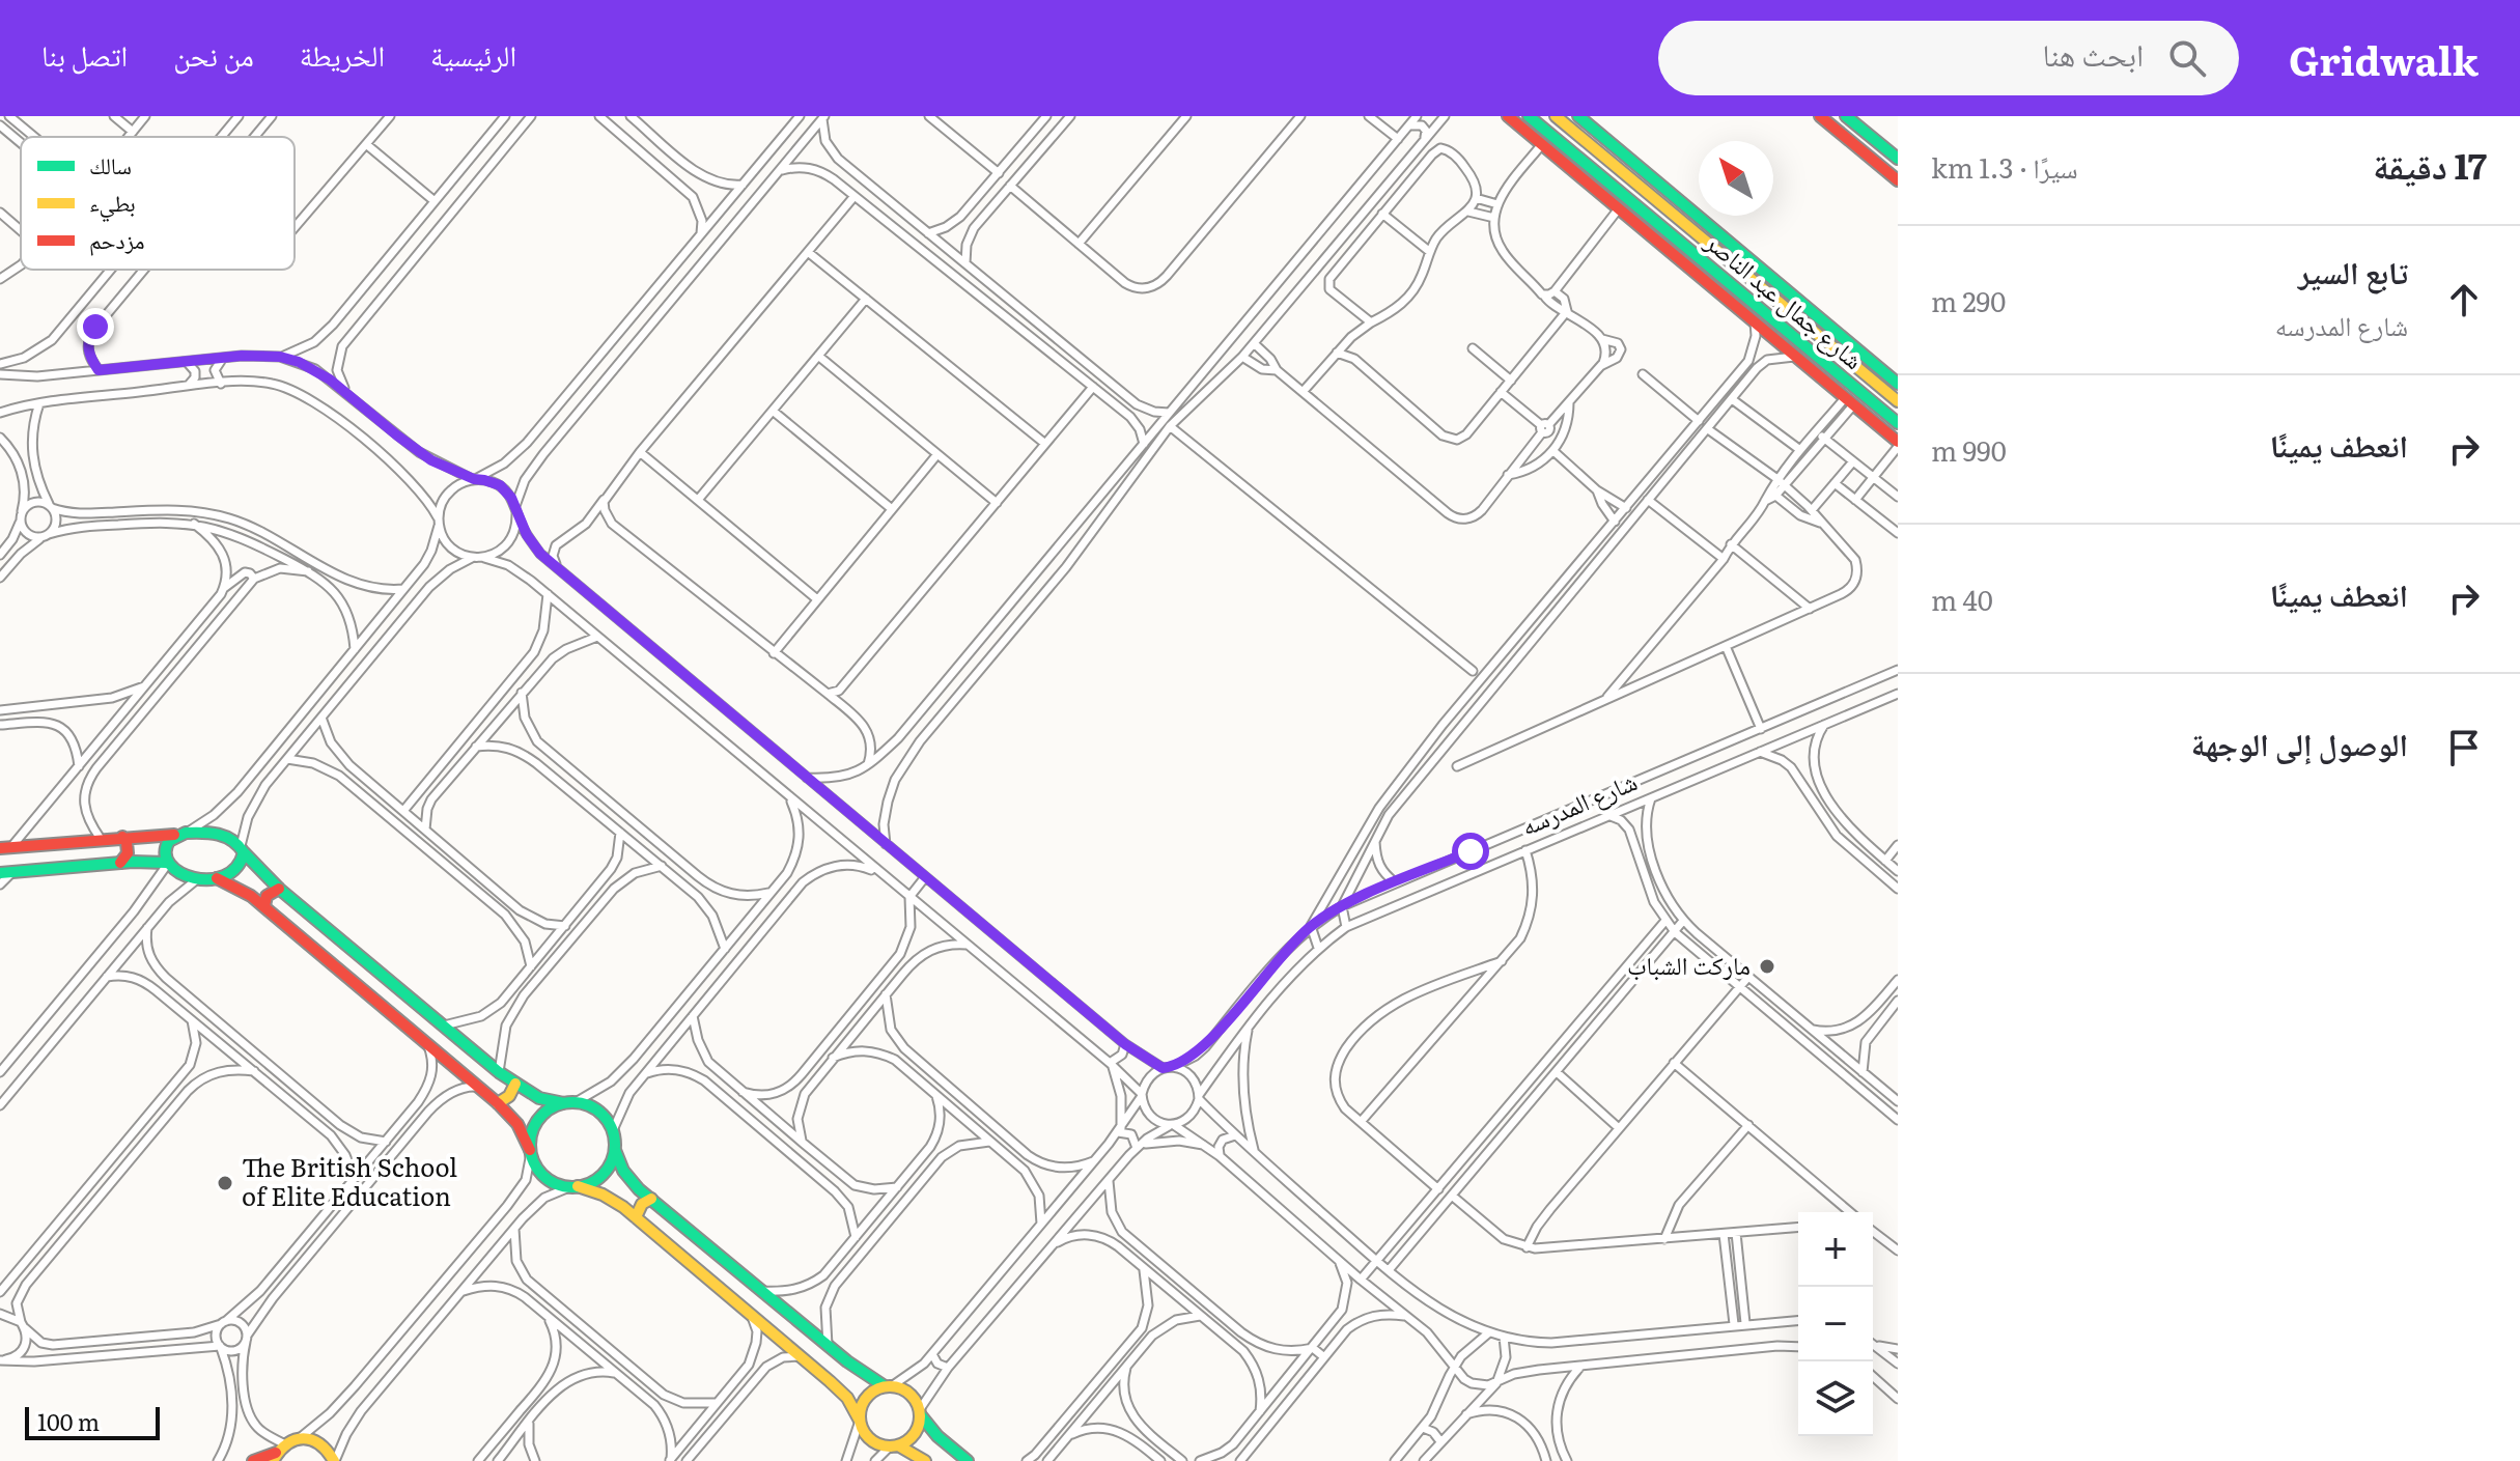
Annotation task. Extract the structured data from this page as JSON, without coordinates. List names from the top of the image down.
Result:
{
  "streets": {
    "street": ["شارع جمال عبد الناصر", "شارع المدرسه"]
  },
  "places": ["ماركت الشباب", "The British School of Elite Education"],
  "legend": ["سالك", "بطيء", "مزدحم"],
  "scale_bar": "100 m",
  "north": "top left",
  "page": {
    "header": "Gridwalk",
    "search": "ابحث هنا",
    "nav": [
      "الرئيسية",
      "الخريطة",
      "من نحن",
      "اتصل بنا"
    ],
    "heading": ["17 دقيقة", "سيرًا · 1.3 km"],
    "list": [
      ["تابع السير", "شارع المدرسه", "290 m"],
      ["انعطف يمينًا", "990 m"],
      ["انعطف يمينًا", "40 m"],
      "الوصول إلى الوجهة"
    ],
    "map_buttons": ["+", "−"],
    "scale": "100 m"
  }
}
